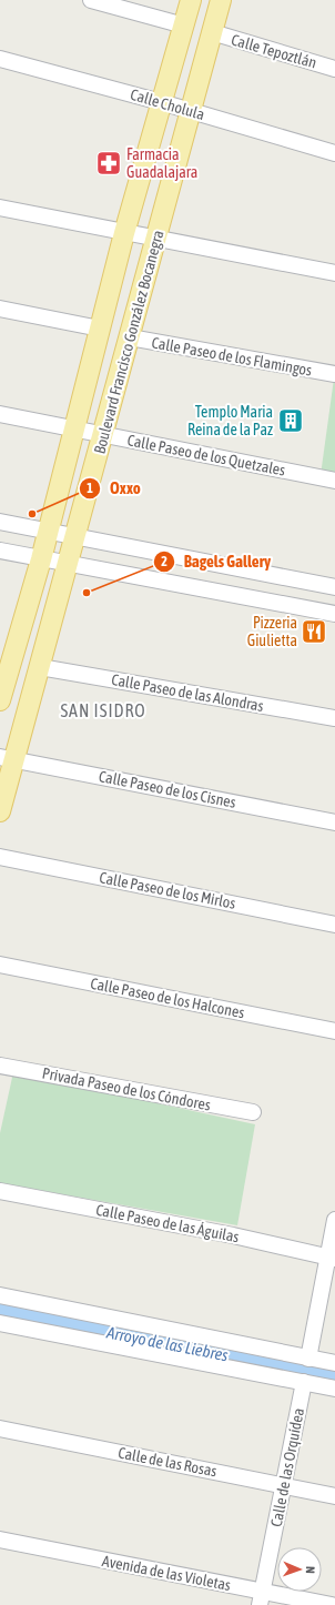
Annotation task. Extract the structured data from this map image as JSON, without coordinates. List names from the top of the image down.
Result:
{
  "streets": {
    "main road": ["Boulevard Francisco González Bocanegra"],
    "street": [
      "Calle Tepoztlán",
      "Calle Cholula",
      "Calle Paseo de los Flamingos",
      "Calle Paseo de los Quetzales",
      "Calle Paseo de las Alondras",
      "Calle Paseo de los Cisnes",
      "Calle Paseo de los Mirlos",
      "Calle Paseo de los Halcones",
      "Privada Paseo de los Cóndores",
      "Calle Paseo de las Águilas",
      "Calle de las Rosas",
      "Calle de las Orquídea",
      "Avenida de las Violetas"
    ]
  },
  "crossings": [
    ["Calle Tepoztlán", "Boulevard Francisco González Bocanegra"],
    ["Calle Cholula", "Boulevard Francisco González Bocanegra"],
    ["Boulevard Francisco González Bocanegra", "Calle Paseo de los Flamingos"],
    ["Boulevard Francisco González Bocanegra", "Calle Paseo de los Quetzales"],
    ["Boulevard Francisco González Bocanegra", "Calle Paseo de las Alondras"],
    ["Boulevard Francisco González Bocanegra", "Calle Paseo de los Cisnes"],
    ["Calle de las Rosas", "Calle de las Orquídea"],
    ["Calle de las Orquídea", "Avenida de las Violetas"]
  ],
  "districts": ["SAN ISIDRO"],
  "water": ["Arroyo de las Liebres"],
  "places": {
    "pharmacy": ["Farmacia Guadalajara"],
    "building": ["Templo Maria Reina de la Paz"],
    "other": ["Oxxo", "Bagels Gallery"],
    "restaurant": ["Pizzeria Giulietta"]
  },
  "north": "right"
}
